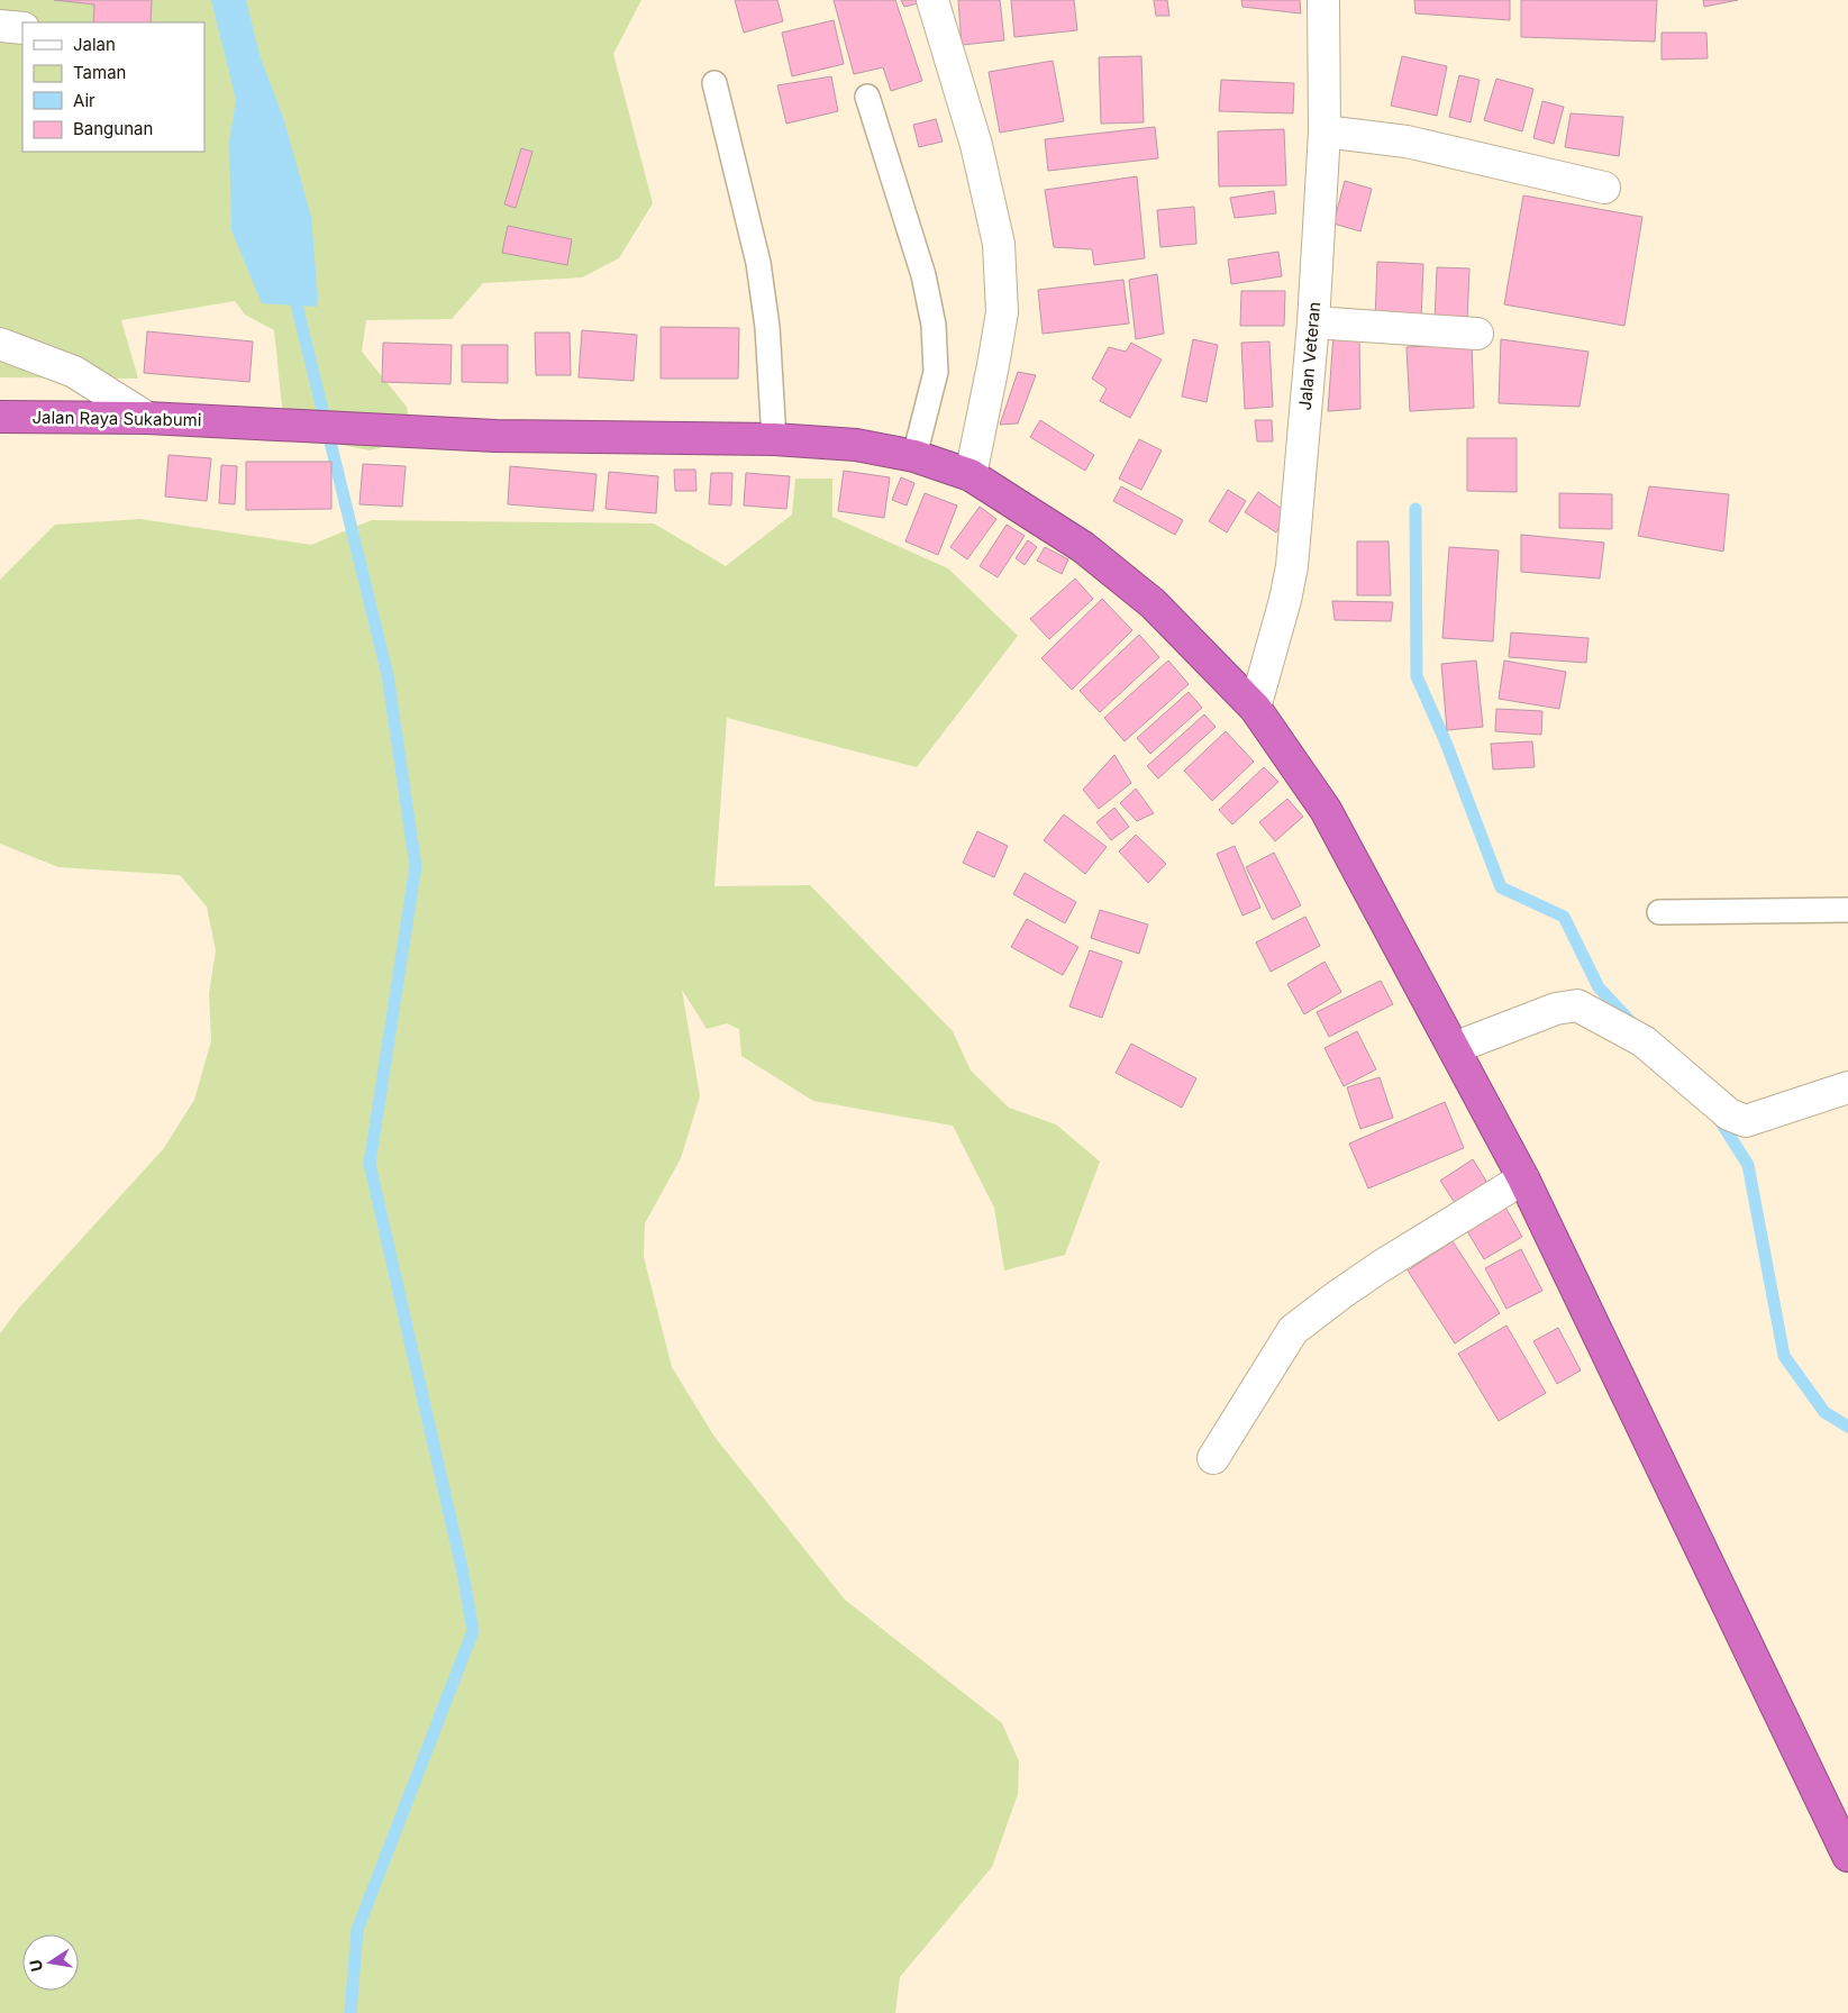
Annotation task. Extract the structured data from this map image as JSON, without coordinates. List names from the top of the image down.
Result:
{
  "streets": {
    "highway": ["Jalan Raya Sukabumi"],
    "street": ["Jalan Veteran"]
  },
  "crossings": [
    ["Jalan Veteran", "Jalan Raya Sukabumi"]
  ],
  "legend": [
    "Jalan",
    "Taman",
    "Air",
    "Bangunan"
  ],
  "north": "left"
}
